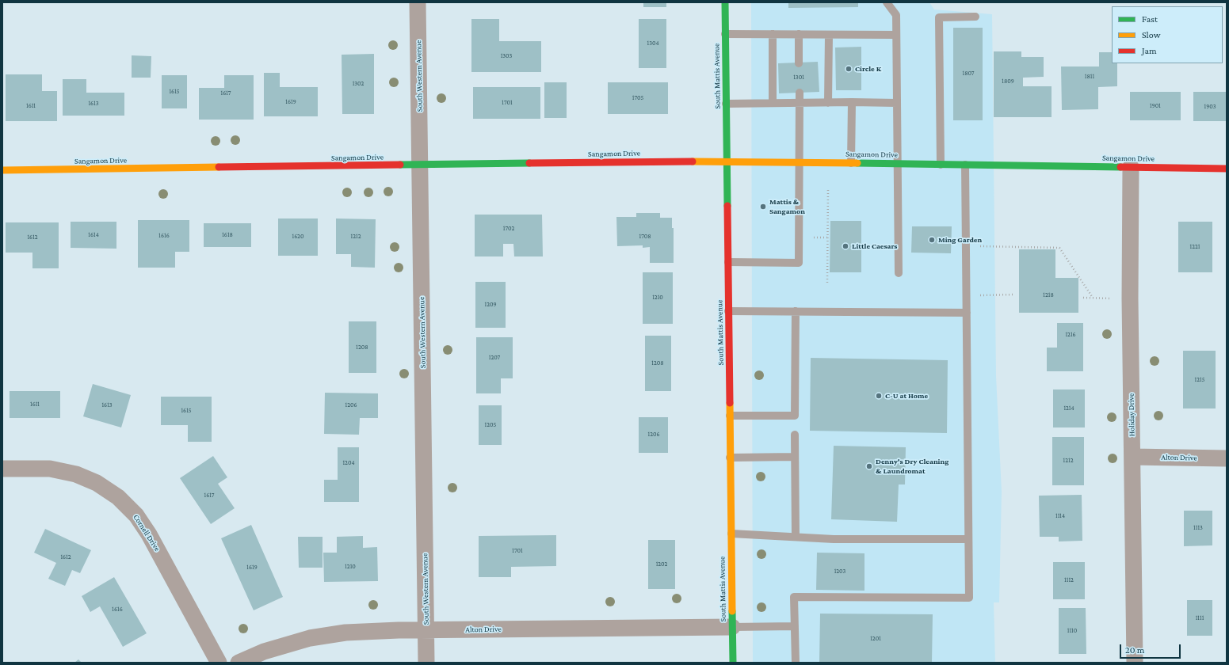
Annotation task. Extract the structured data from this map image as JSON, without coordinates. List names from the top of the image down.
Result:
{
  "streets": {
    "street": [
      "South Western Avenue",
      "South Mattis Avenue",
      "Sangamon Drive",
      "Holiday Drive",
      "Alton Drive",
      "Cornell Drive"
    ]
  },
  "crossings": [
    ["South Western Avenue", "Sangamon Drive"],
    ["South Western Avenue", "Alton Drive"],
    ["South Mattis Avenue", "Sangamon Drive"],
    ["South Mattis Avenue", "Alton Drive"],
    ["Sangamon Drive", "Holiday Drive"],
    ["Holiday Drive", "Alton Drive"]
  ],
  "places": [
    "Circle K",
    "Mattis & Sangamon",
    "Ming Garden",
    "Little Caesars",
    "C-U at Home",
    "Denny's Dry Cleaning & Laundromat"
  ],
  "house_numbers": [
    "1304",
    "1303",
    "1807",
    "1811",
    "1301",
    "1809",
    "1302",
    "1615",
    "1617",
    "1705",
    "1619",
    "1701",
    "1613",
    "1611",
    "1901",
    "1903",
    "1702",
    "1614",
    "1618",
    "1616",
    "1620",
    "1212",
    "1708",
    "1612",
    "1221",
    "1218",
    "1210",
    "1209",
    "1216",
    "1208",
    "1207",
    "1208",
    "1215",
    "1611",
    "1613",
    "1206",
    "1214",
    "1615",
    "1205",
    "1206",
    "1212",
    "1204",
    "1617",
    "1114",
    "1113",
    "1701",
    "1612",
    "1202",
    "1210",
    "1619",
    "1203",
    "1112",
    "1616",
    "1111",
    "1110",
    "1201"
  ],
  "legend": ["Fast", "Slow", "Jam"],
  "scale_bar": "20 m"
}
